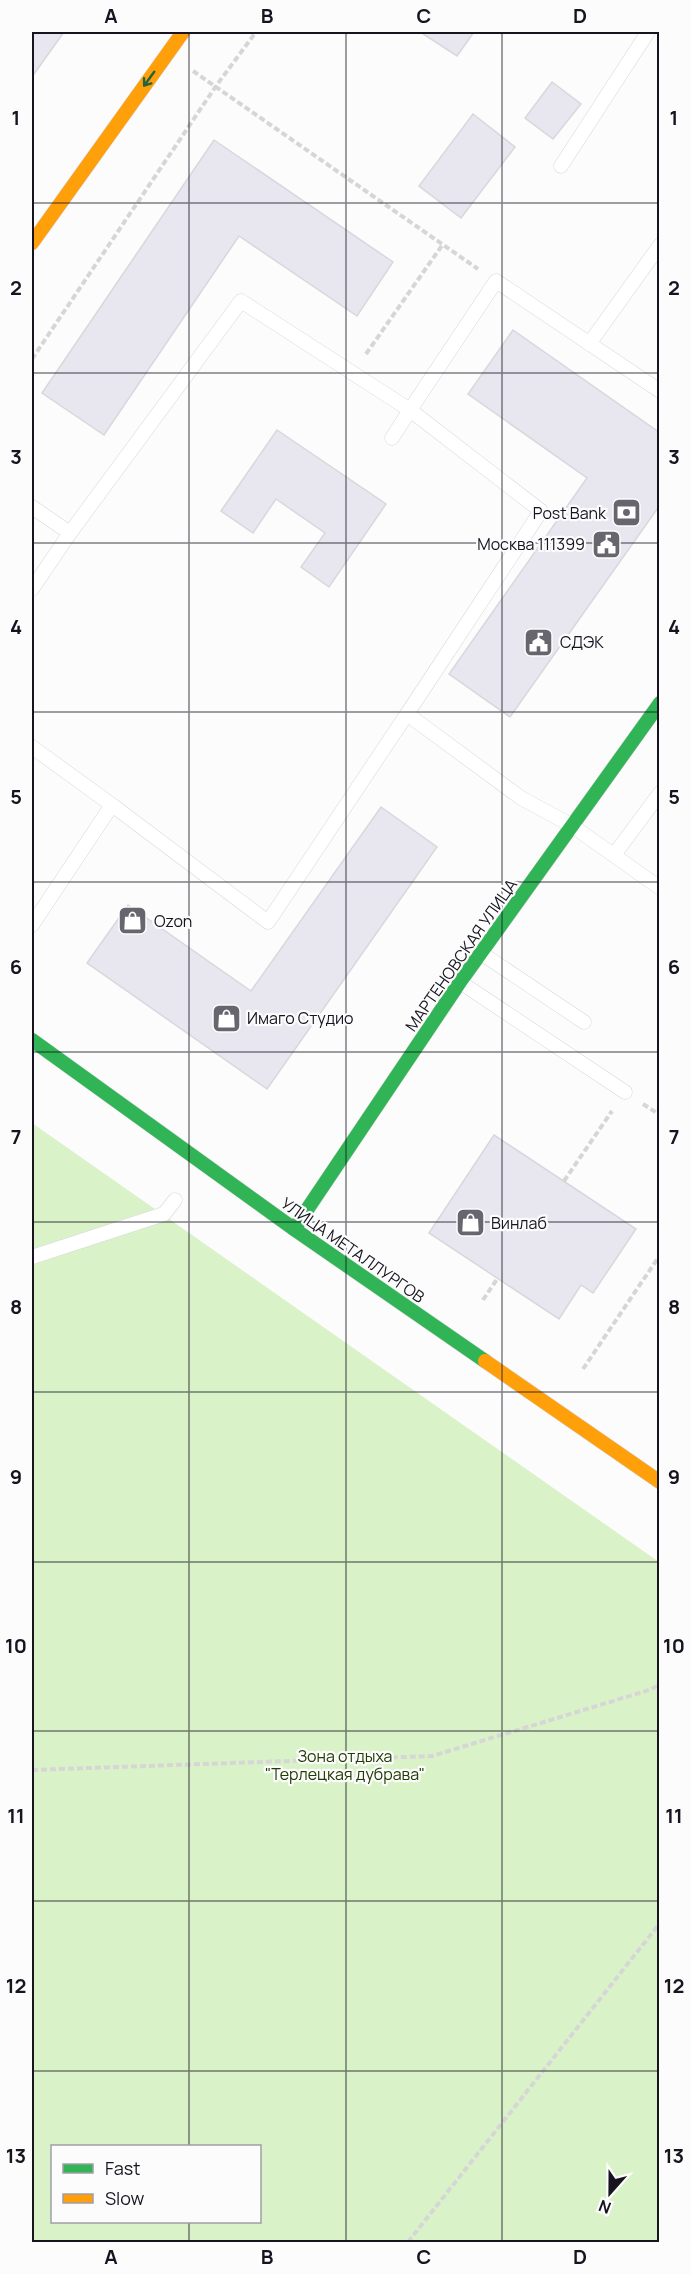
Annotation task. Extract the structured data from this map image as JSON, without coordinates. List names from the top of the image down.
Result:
{
  "streets": {
    "street": ["МАРТЕНОВСКАЯ УЛИЦА", "УЛИЦА МЕТАЛЛУРГОВ"]
  },
  "crossings": [
    ["МАРТЕНОВСКАЯ УЛИЦА", "УЛИЦА МЕТАЛЛУРГОВ"]
  ],
  "parks": ["Зона отдыха \"Терлецкая дубрава\""],
  "places": {
    "bank": ["Post Bank"],
    "public building": ["Москва 111399", "СДЭК"],
    "shop": ["Ozon", "Имаго Студио", "Винлаб"]
  },
  "legend": ["Fast", "Slow"],
  "north": "bottom",
  "grid": {
    "columns": [
      "A",
      "B",
      "C",
      "D"
    ],
    "rows": [
      "1",
      "2",
      "3",
      "4",
      "5",
      "6",
      "7",
      "8",
      "9",
      "10",
      "11",
      "12",
      "13"
    ]
  }
}
